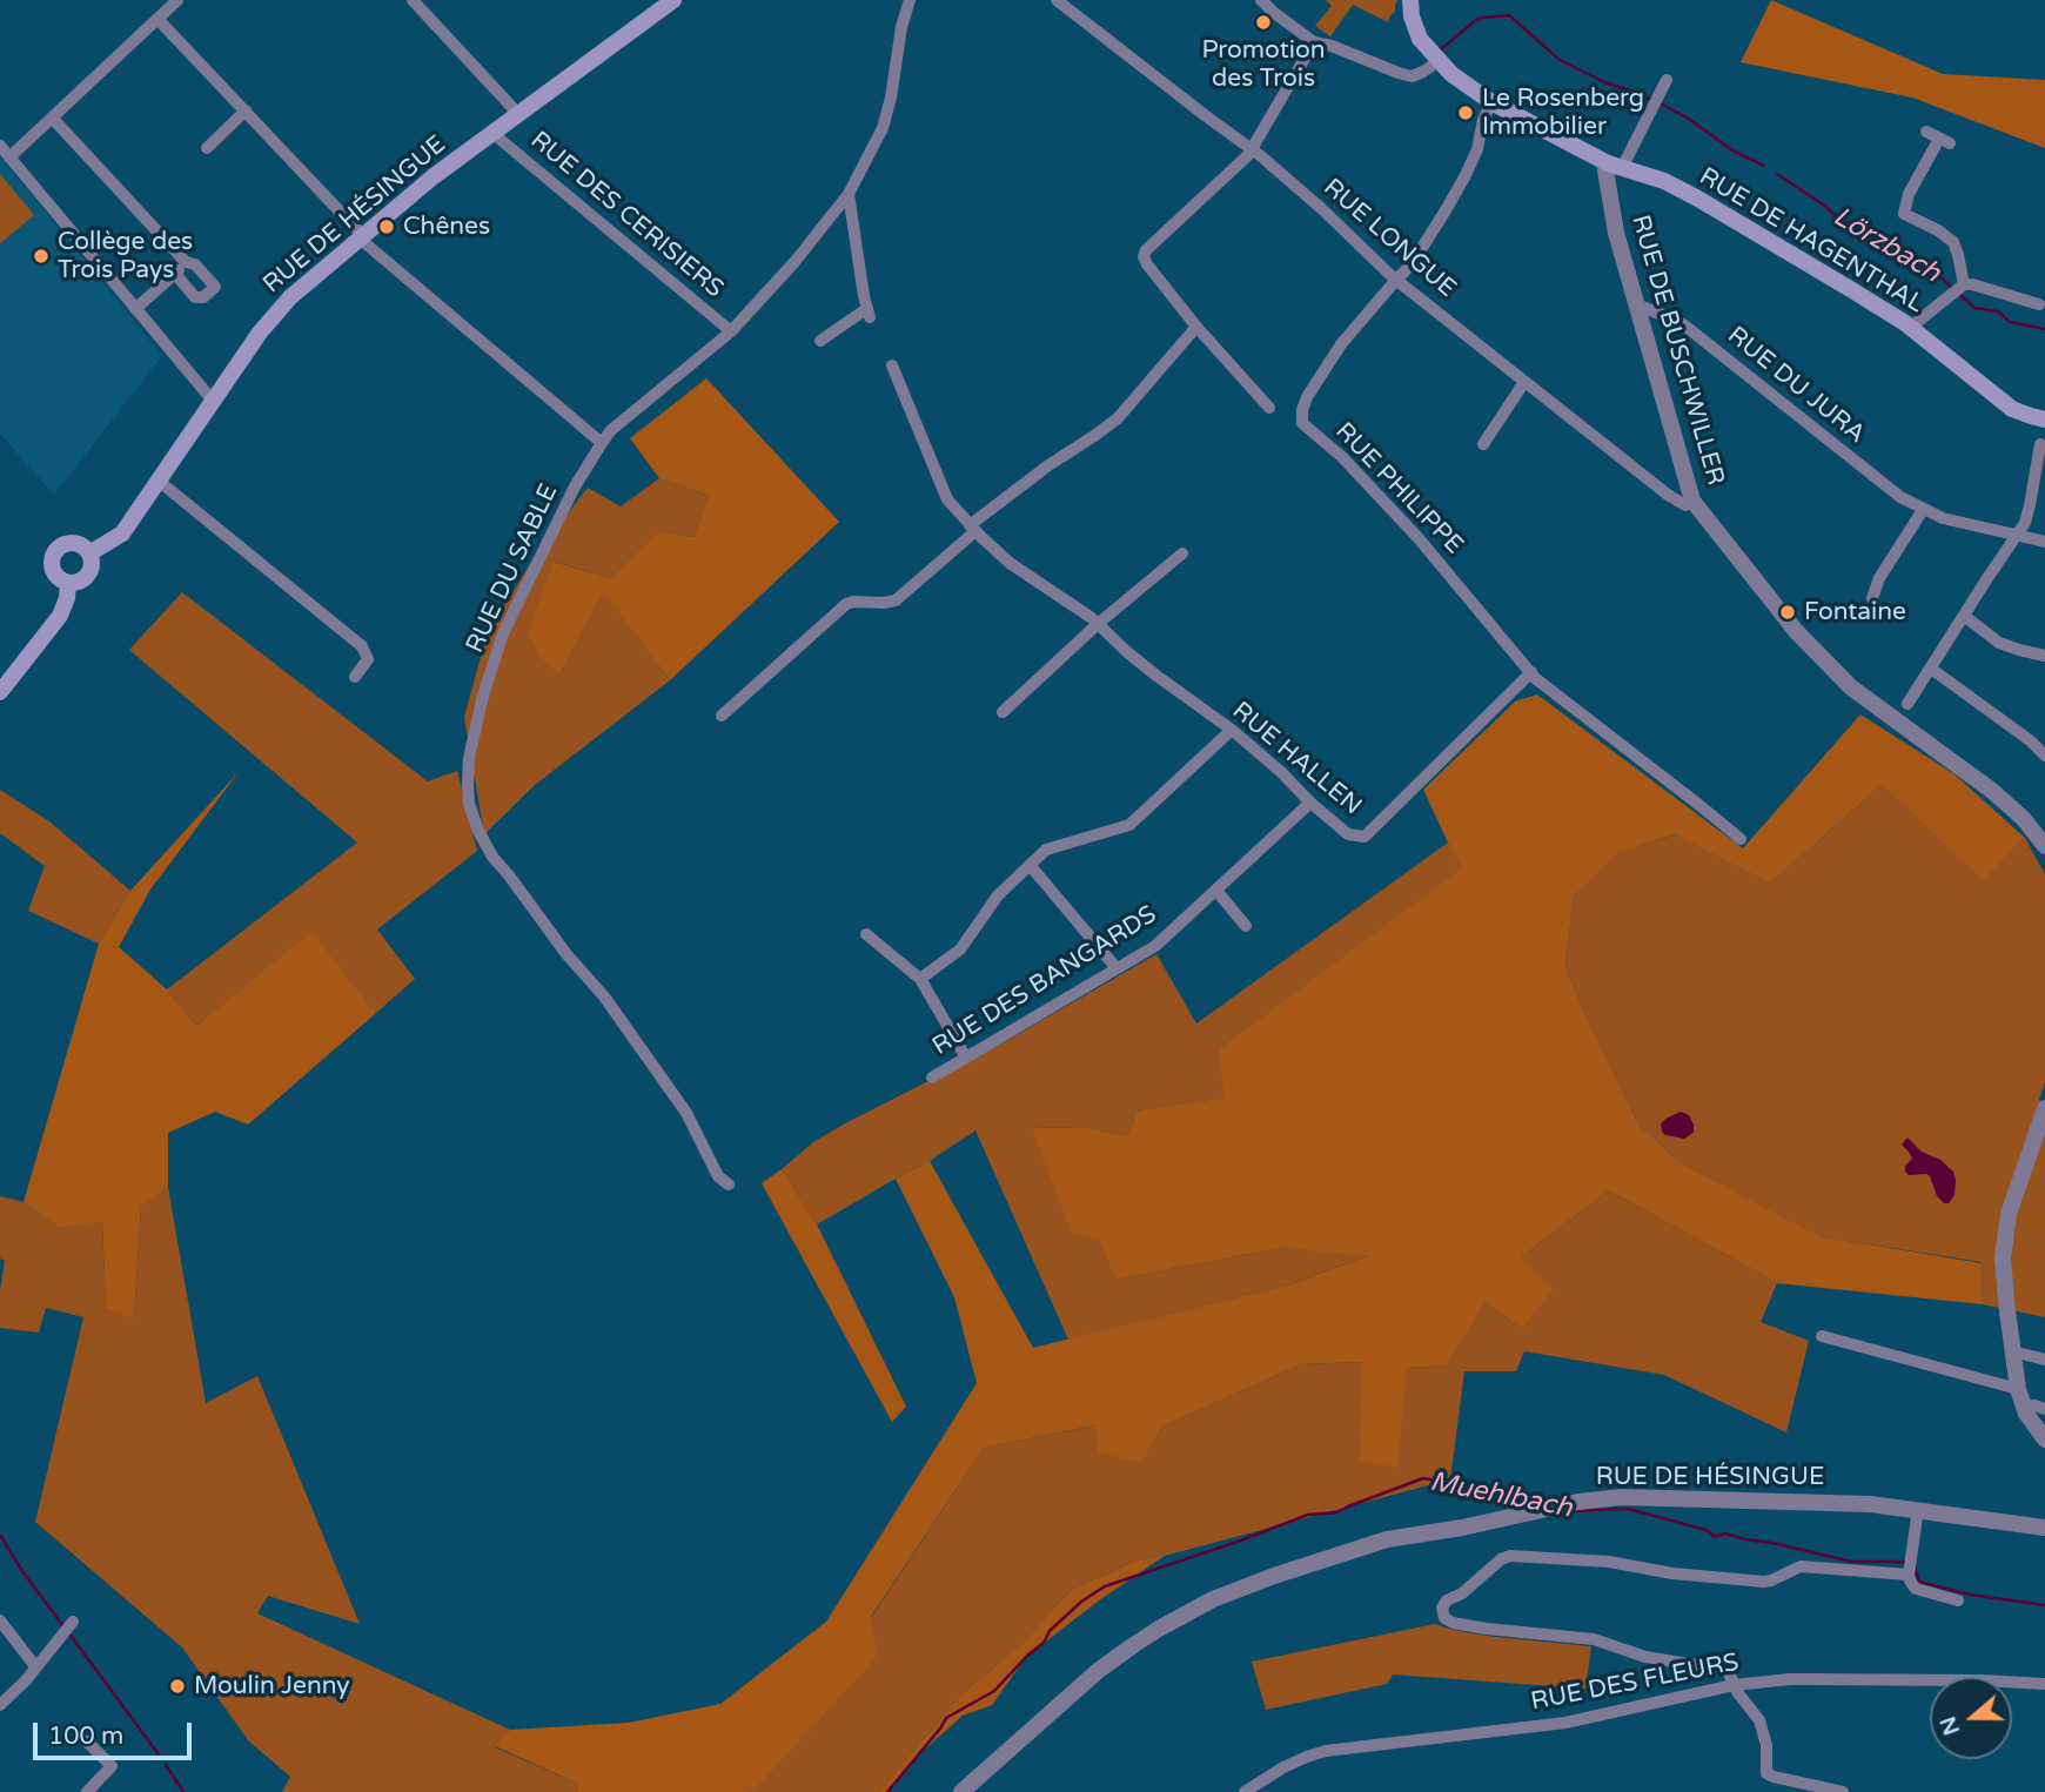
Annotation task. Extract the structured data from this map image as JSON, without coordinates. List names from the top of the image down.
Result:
{
  "streets": {
    "main road": ["RUE DE HÉSINGUE", "RUE DE HAGENTHAL"],
    "street": [
      "RUE DES CERISIERS",
      "RUE LONGUE",
      "RUE DE BUSCHWILLER",
      "RUE DU JURA",
      "RUE PHILIPPE",
      "RUE DU SABLE",
      "RUE HALLEN",
      "RUE DES BANGARDS",
      "RUE DES FLEURS"
    ]
  },
  "crossings": [
    ["RUE DE HÉSINGUE", "RUE DES CERISIERS"],
    ["RUE DES CERISIERS", "RUE DU SABLE"],
    ["RUE LONGUE", "RUE DE BUSCHWILLER"],
    ["RUE LONGUE", "RUE PHILIPPE"],
    ["RUE DE HAGENTHAL", "RUE DE BUSCHWILLER"],
    ["RUE DE HAGENTHAL", "RUE PHILIPPE"],
    ["RUE DE BUSCHWILLER", "RUE DU JURA"],
    ["RUE PHILIPPE", "RUE HALLEN"],
    ["RUE HALLEN", "RUE DES BANGARDS"]
  ],
  "water": ["Lörzbach", "Muehlbach"],
  "places": [
    "Promotion des Trois",
    "Le Rosenberg Immobilier",
    "Chênes",
    "Collège des Trois Pays",
    "Fontaine",
    "Moulin Jenny"
  ],
  "scale_bar": "100 m",
  "north": "left"
}
